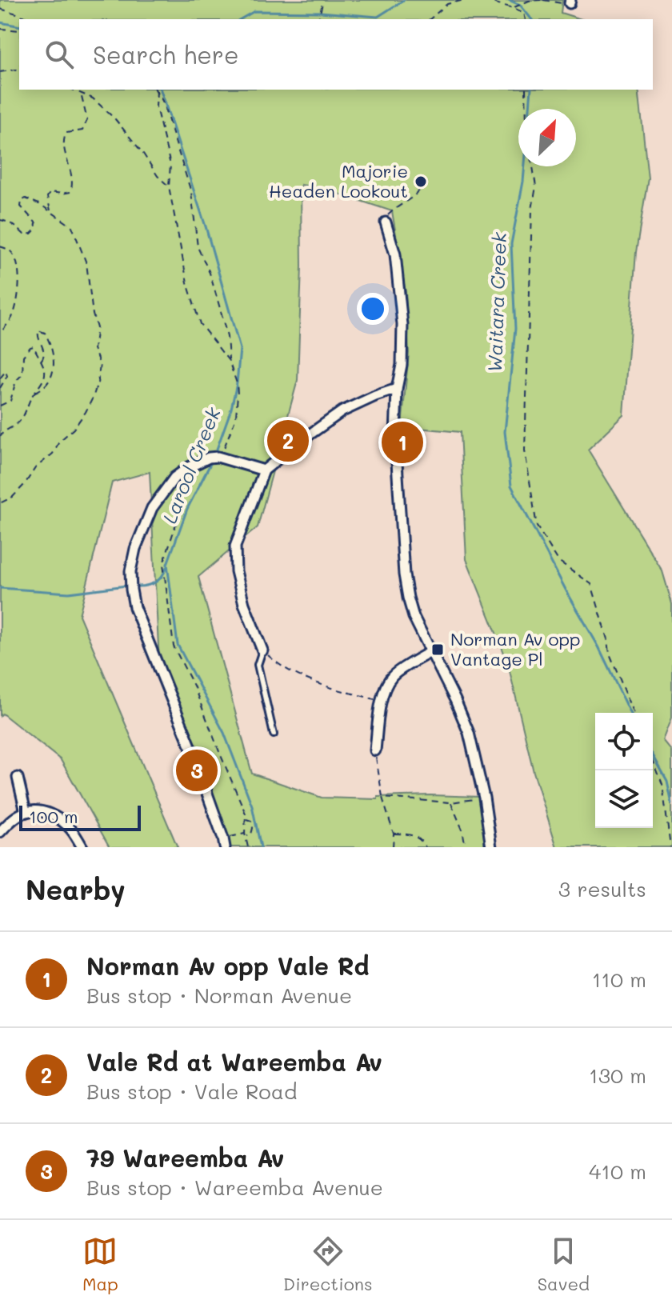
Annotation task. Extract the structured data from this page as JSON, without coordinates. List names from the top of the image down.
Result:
{
  "water": ["Waitara Creek", "Larool Creek"],
  "places": {
    "other": ["Majorie Headen Lookout"],
    "transit": ["Norman Av opp Vantage Pl"]
  },
  "scale_bar": "100 m",
  "north": "top right",
  "page": {
    "search": "Search here",
    "pins": ["2", "1", "3"],
    "scale": "100 m",
    "heading": ["Nearby", "3 results"],
    "list": [
      {
        "mark": "1",
        "name": "Norman Av opp Vale Rd",
        "note": "Bus stop · Norman Avenue",
        "value": "110 m"
      },
      {
        "mark": "2",
        "name": "Vale Rd at Wareemba Av",
        "note": "Bus stop · Vale Road",
        "value": "130 m"
      },
      {
        "mark": "3",
        "name": "79 Wareemba Av",
        "note": "Bus stop · Wareemba Avenue",
        "value": "410 m"
      }
    ],
    "nav": ["Map", "Directions", "Saved"]
  }
}
